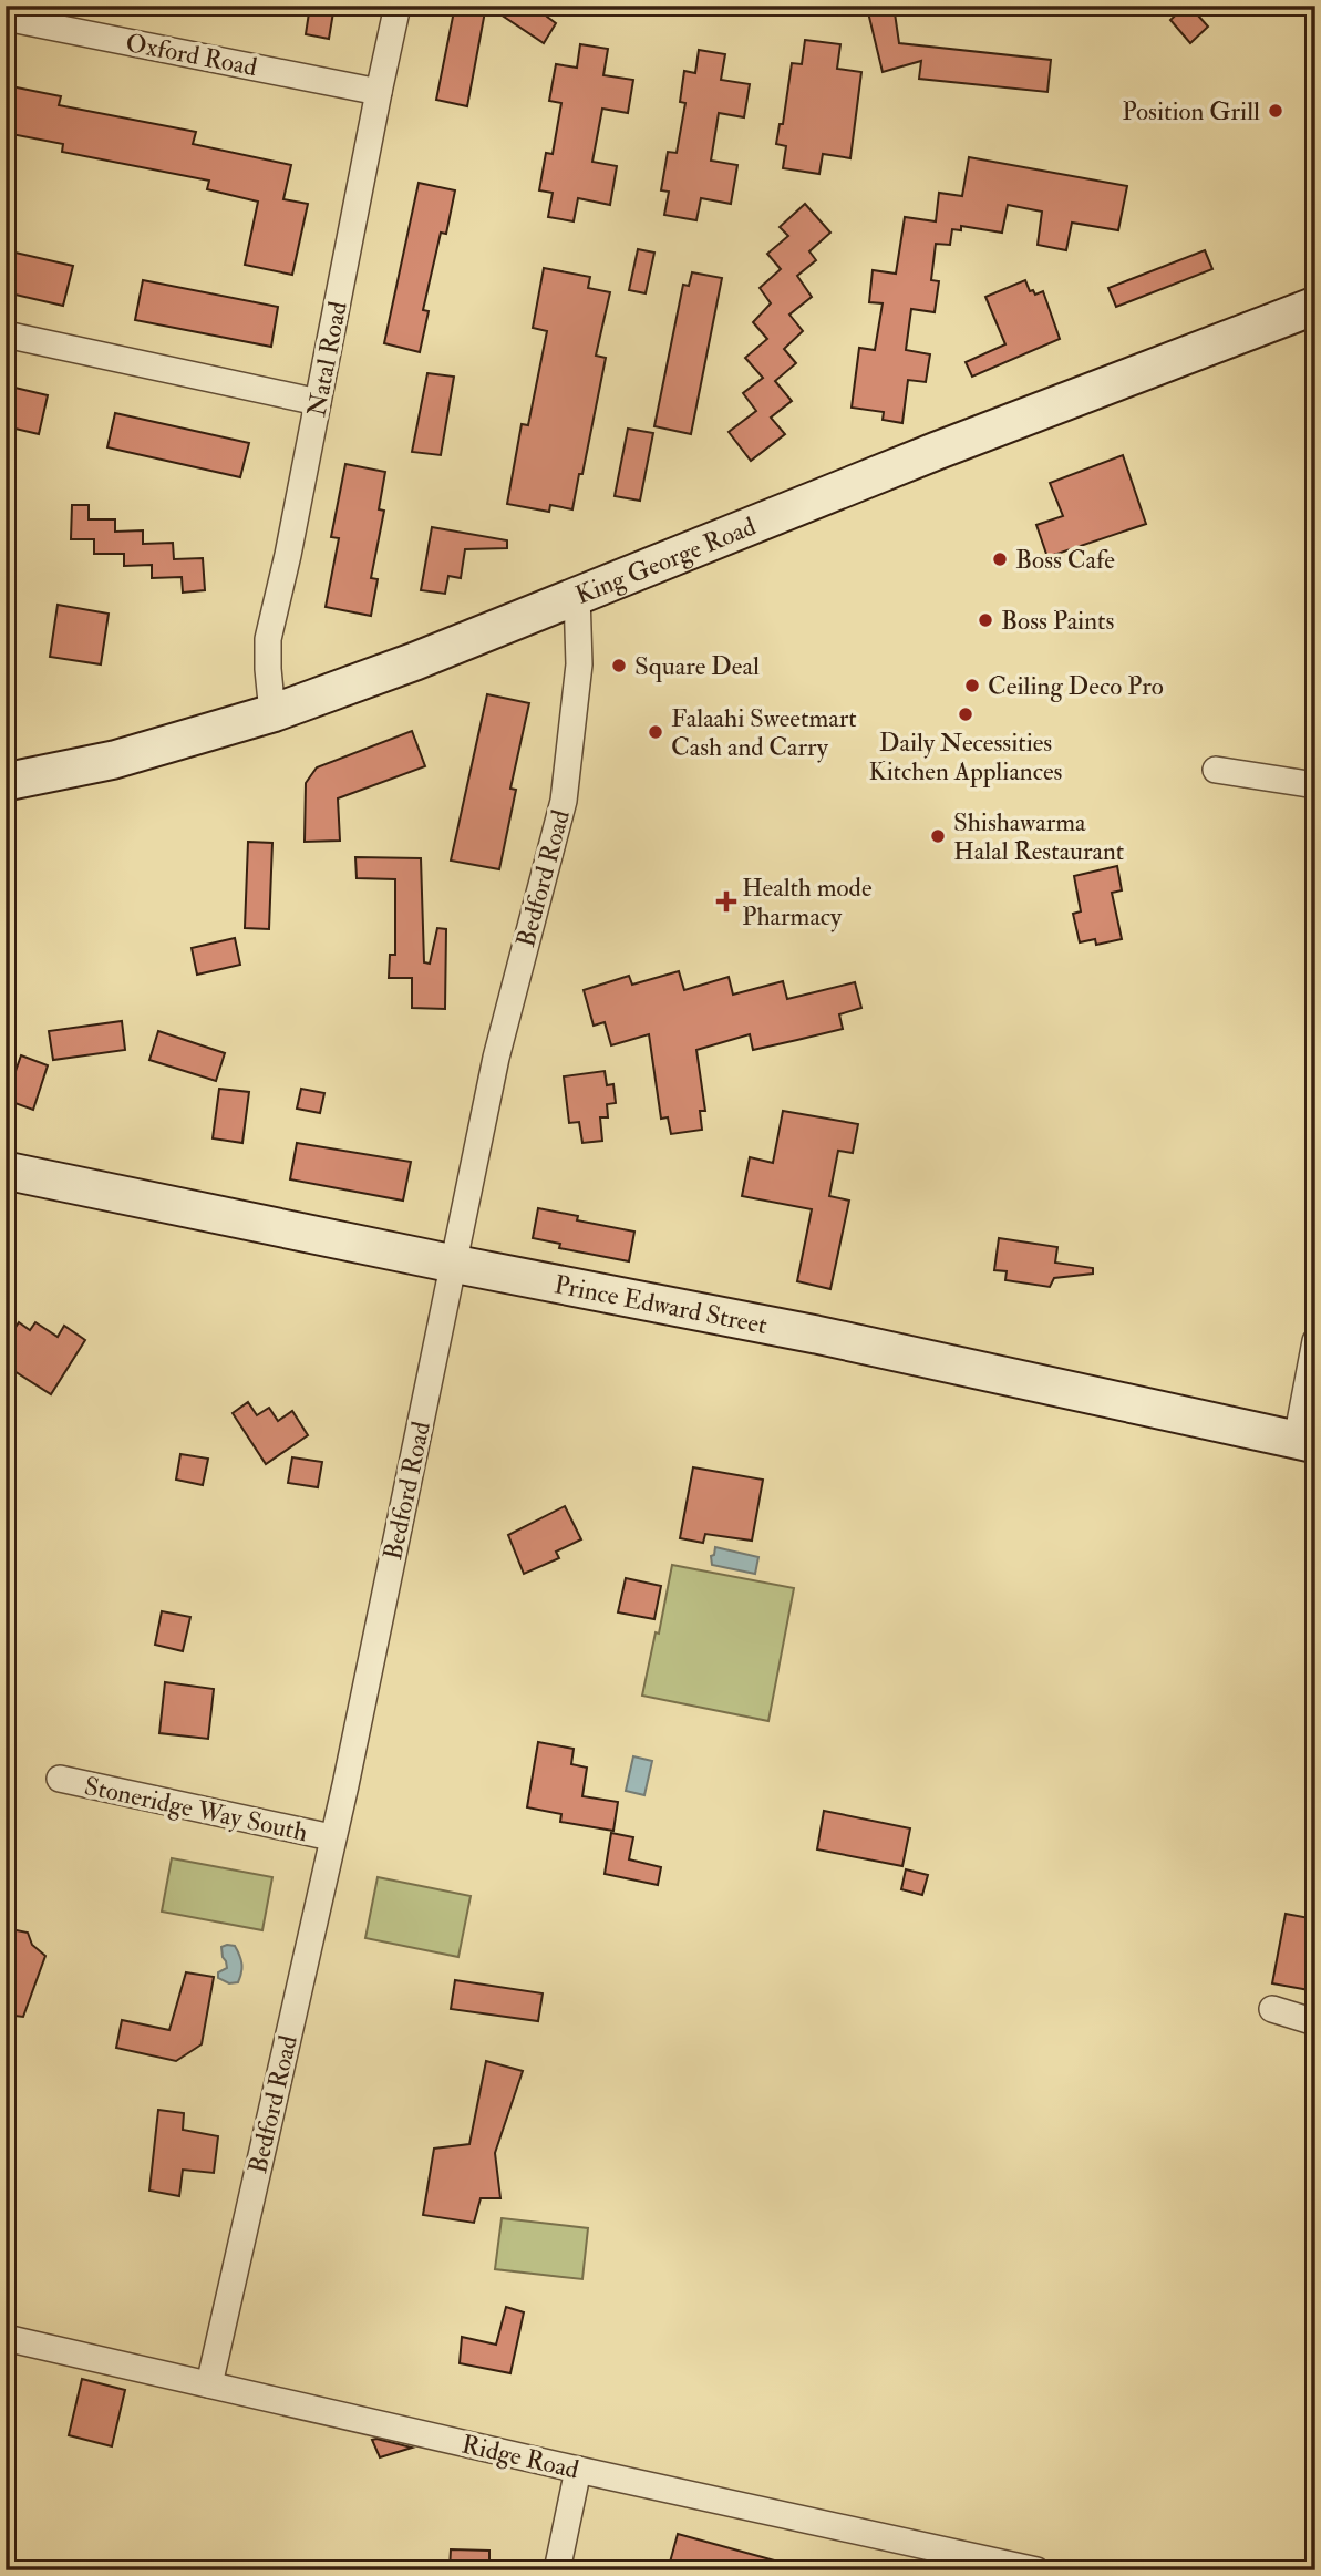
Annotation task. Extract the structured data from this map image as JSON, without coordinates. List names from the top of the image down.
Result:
{
  "streets": {
    "main road": ["King George Road", "Prince Edward Street"],
    "street": [
      "Oxford Road",
      "Natal Road",
      "Bedford Road",
      "Stoneridge Way South",
      "Ridge Road"
    ]
  },
  "crossings": [
    ["Oxford Road", "Natal Road"],
    ["Natal Road", "King George Road"],
    ["King George Road", "Bedford Road"],
    ["Bedford Road", "Prince Edward Street"],
    ["Bedford Road", "Stoneridge Way South"],
    ["Bedford Road", "Ridge Road"]
  ],
  "places": {
    "other": [
      "Position Grill",
      "Boss Cafe",
      "Boss Paints",
      "Square Deal",
      "Ceiling Deco Pro",
      "Daily Necessities Kitchen Appliances",
      "Falaahi Sweetmart Cash and Carry",
      "Shishawarma Halal Restaurant"
    ],
    "health": ["Health mode Pharmacy"]
  }
}
